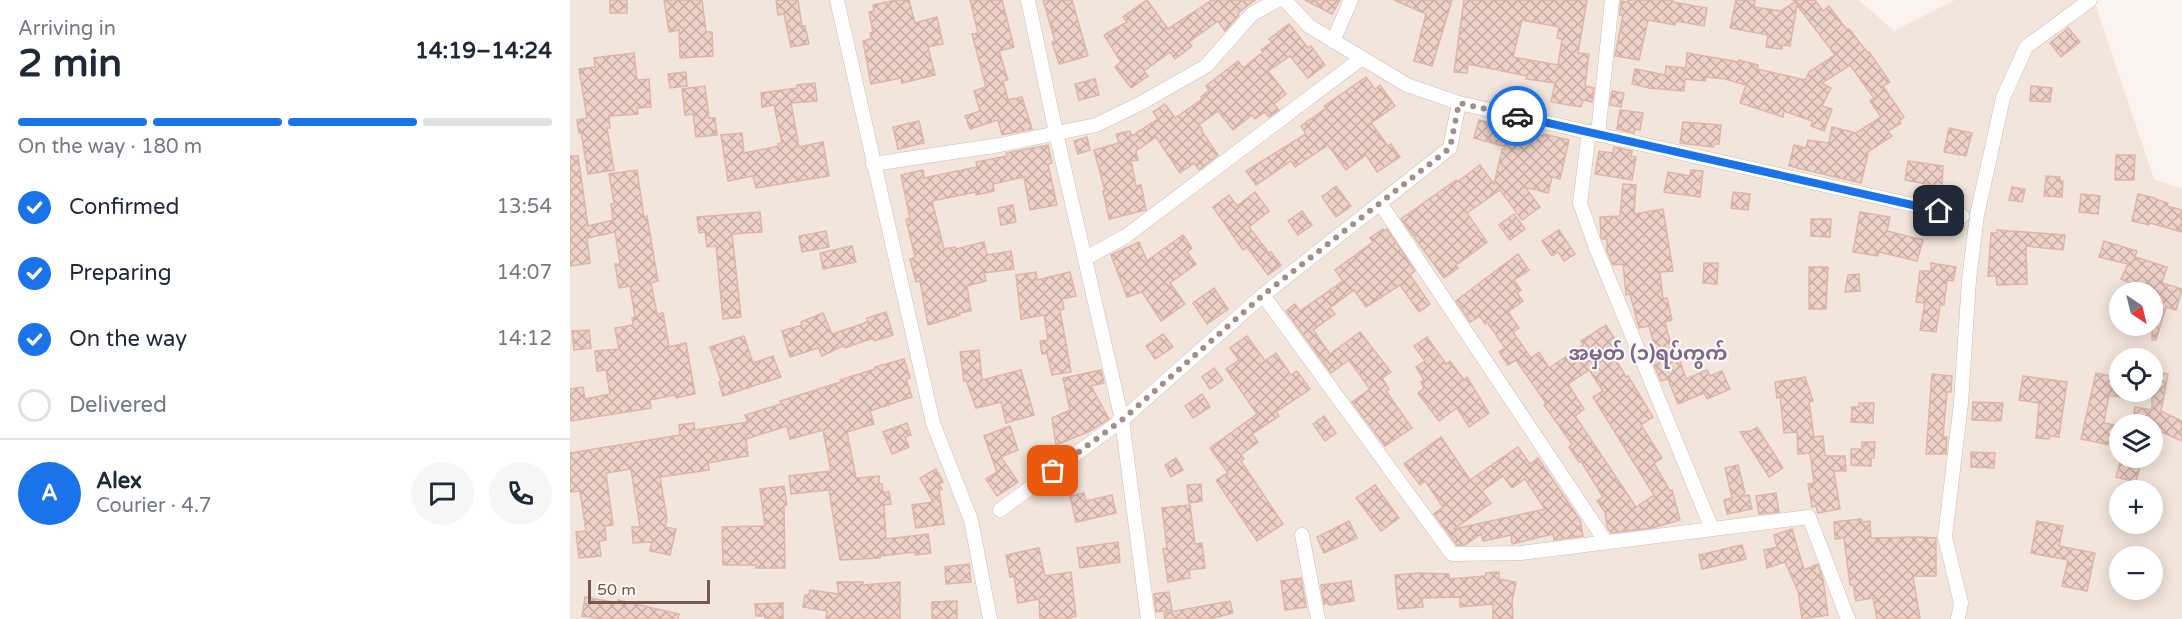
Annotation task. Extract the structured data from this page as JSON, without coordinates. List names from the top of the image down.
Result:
{
  "districts": ["အမှတ် (၁)ရပ်ကွက်"],
  "scale_bar": "50 m",
  "north": "bottom right",
  "page": {
    "heading": ["2 min", "Arriving in", "14:19–14:24"],
    "panel": ["Alex", "Courier · 4.7"],
    "bar": "On the way · 180 m",
    "list": [
      ["Confirmed", "13:54"],
      ["Preparing", "14:07"],
      ["On the way", "14:12"],
      "Delivered"
    ],
    "map_buttons": ["+", "−"],
    "round": "A",
    "scale": "50 m"
  }
}
